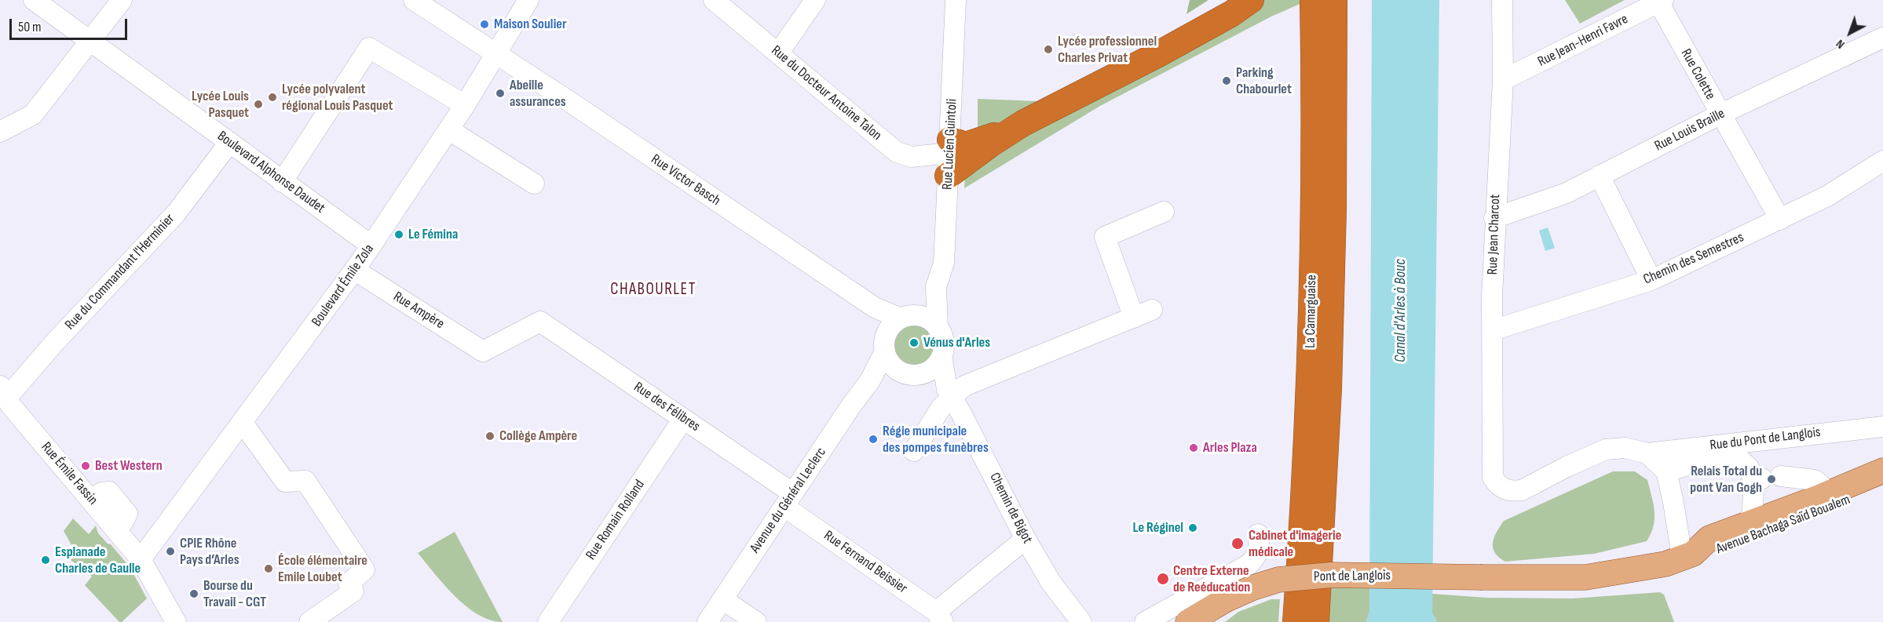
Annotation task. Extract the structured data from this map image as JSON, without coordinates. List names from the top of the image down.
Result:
{
  "streets": {
    "highway": ["La Camarguaise"],
    "main road": ["Avenue Bachaga Saïd Boualem", "Pont de Langlois"],
    "street": [
      "Rue Jean-Henri Favre",
      "Rue Colette",
      "Rue du Docteur Antoine Talon",
      "Rue Louis Braille",
      "Rue Lucien Guintoli",
      "Boulevard Alphonse Daudet",
      "Rue Victor Basch",
      "Rue Jean Charcot",
      "Chemin des Semestres",
      "Rue du Commandant l'Herminier",
      "Boulevard Émile Zola",
      "Rue Ampère",
      "Rue des Félibres",
      "Rue du Pont de Langlois",
      "Rue Émile Fassin",
      "Avenue du Général Leclerc",
      "Chemin de Bigot",
      "Rue Romain Rolland",
      "Rue Fernand Beissier"
    ]
  },
  "crossings": [
    ["Rue Jean-Henri Favre", "Rue Colette"],
    ["Rue Jean-Henri Favre", "Rue Jean Charcot"],
    ["Rue Colette", "Rue Louis Braille"],
    ["Rue Colette", "Chemin des Semestres"],
    ["Rue du Docteur Antoine Talon", "Rue Lucien Guintoli"],
    ["Rue Louis Braille", "Rue Jean Charcot"],
    ["Rue Lucien Guintoli", "Rue Victor Basch"],
    ["Rue Lucien Guintoli", "Avenue du Général Leclerc"],
    ["Rue Lucien Guintoli", "Chemin de Bigot"],
    ["Boulevard Alphonse Daudet", "Rue du Commandant l'Herminier"],
    ["Boulevard Alphonse Daudet", "Boulevard Émile Zola"],
    ["Rue Victor Basch", "Boulevard Émile Zola"],
    ["Rue Victor Basch", "Avenue du Général Leclerc"],
    ["Rue Victor Basch", "Chemin de Bigot"],
    ["Rue Jean Charcot", "Chemin des Semestres"],
    ["Rue Jean Charcot", "Rue du Pont de Langlois"],
    ["Rue du Commandant l'Herminier", "Rue Émile Fassin"],
    ["Boulevard Émile Zola", "Rue Ampère"],
    ["Boulevard Émile Zola", "Rue Émile Fassin"],
    ["Rue Ampère", "Rue des Félibres"],
    ["Rue des Félibres", "Avenue du Général Leclerc"],
    ["Rue des Félibres", "Rue Romain Rolland"],
    ["Rue des Félibres", "Rue Fernand Beissier"],
    ["Avenue du Général Leclerc", "Chemin de Bigot"],
    ["Avenue du Général Leclerc", "Rue Fernand Beissier"],
    ["Avenue Bachaga Saïd Boualem", "Pont de Langlois"]
  ],
  "districts": ["CHABOURLET"],
  "water": ["Canal d'Arles à Bouc"],
  "places": [
    "Maison Soulier",
    "Lycée professionnel Charles Privat",
    "Parking Chabourlet",
    "Abeille assurances",
    "Lycée polyvalent régional Louis Pasquet",
    "Lycée Louis Pasquet",
    "Le Fémina",
    "Vénus d'Arles",
    "Collège Ampère",
    "Régie municipale des pompes funèbres",
    "Arles Plaza",
    "Best Western",
    "Relais Total du pont Van Gogh",
    "Le Réginel",
    "Cabinet d'imagerie médicale",
    "CPIE Rhône Pays d’Arles",
    "Esplanade Charles de Gaulle",
    "École élémentaire Emile Loubet",
    "Centre Externe de Reéducation",
    "Bourse du Travail - CGT"
  ],
  "scale_bar": "50 m",
  "north": "bottom left"
}
